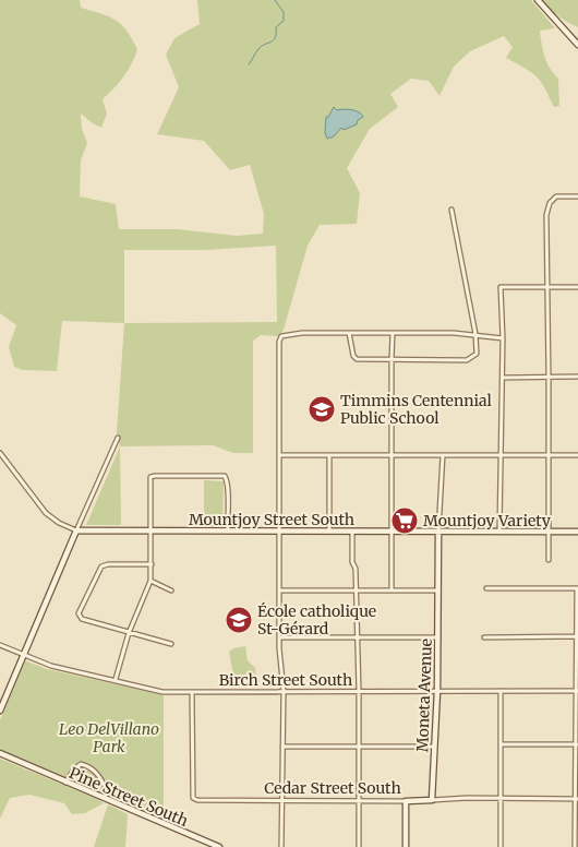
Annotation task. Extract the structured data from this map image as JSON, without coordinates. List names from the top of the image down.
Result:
{
  "streets": {
    "street": [
      "Mountjoy Street South",
      "Birch Street South",
      "Moneta Avenue",
      "Cedar Street South",
      "Pine Street South"
    ]
  },
  "crossings": [
    ["Mountjoy Street South", "Moneta Avenue"],
    ["Birch Street South", "Moneta Avenue"],
    ["Birch Street South", "Cedar Street South"],
    ["Moneta Avenue", "Cedar Street South"]
  ],
  "parks": ["Leo DelVillano Park"],
  "places": {
    "school or university": ["Timmins Centennial Public School", "École catholique St-Gérard"],
    "supermarket": ["Mountjoy Variety"]
  }
}
